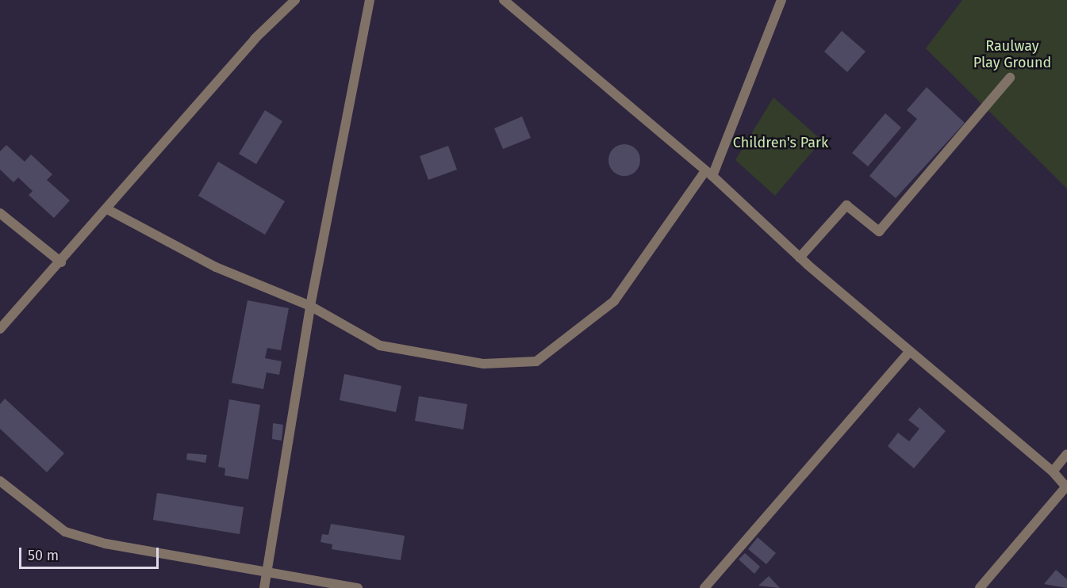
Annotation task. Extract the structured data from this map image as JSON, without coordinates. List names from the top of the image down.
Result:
{
  "parks": ["Raulway Play Ground", "Children's Park"],
  "scale_bar": "50 m"
}
